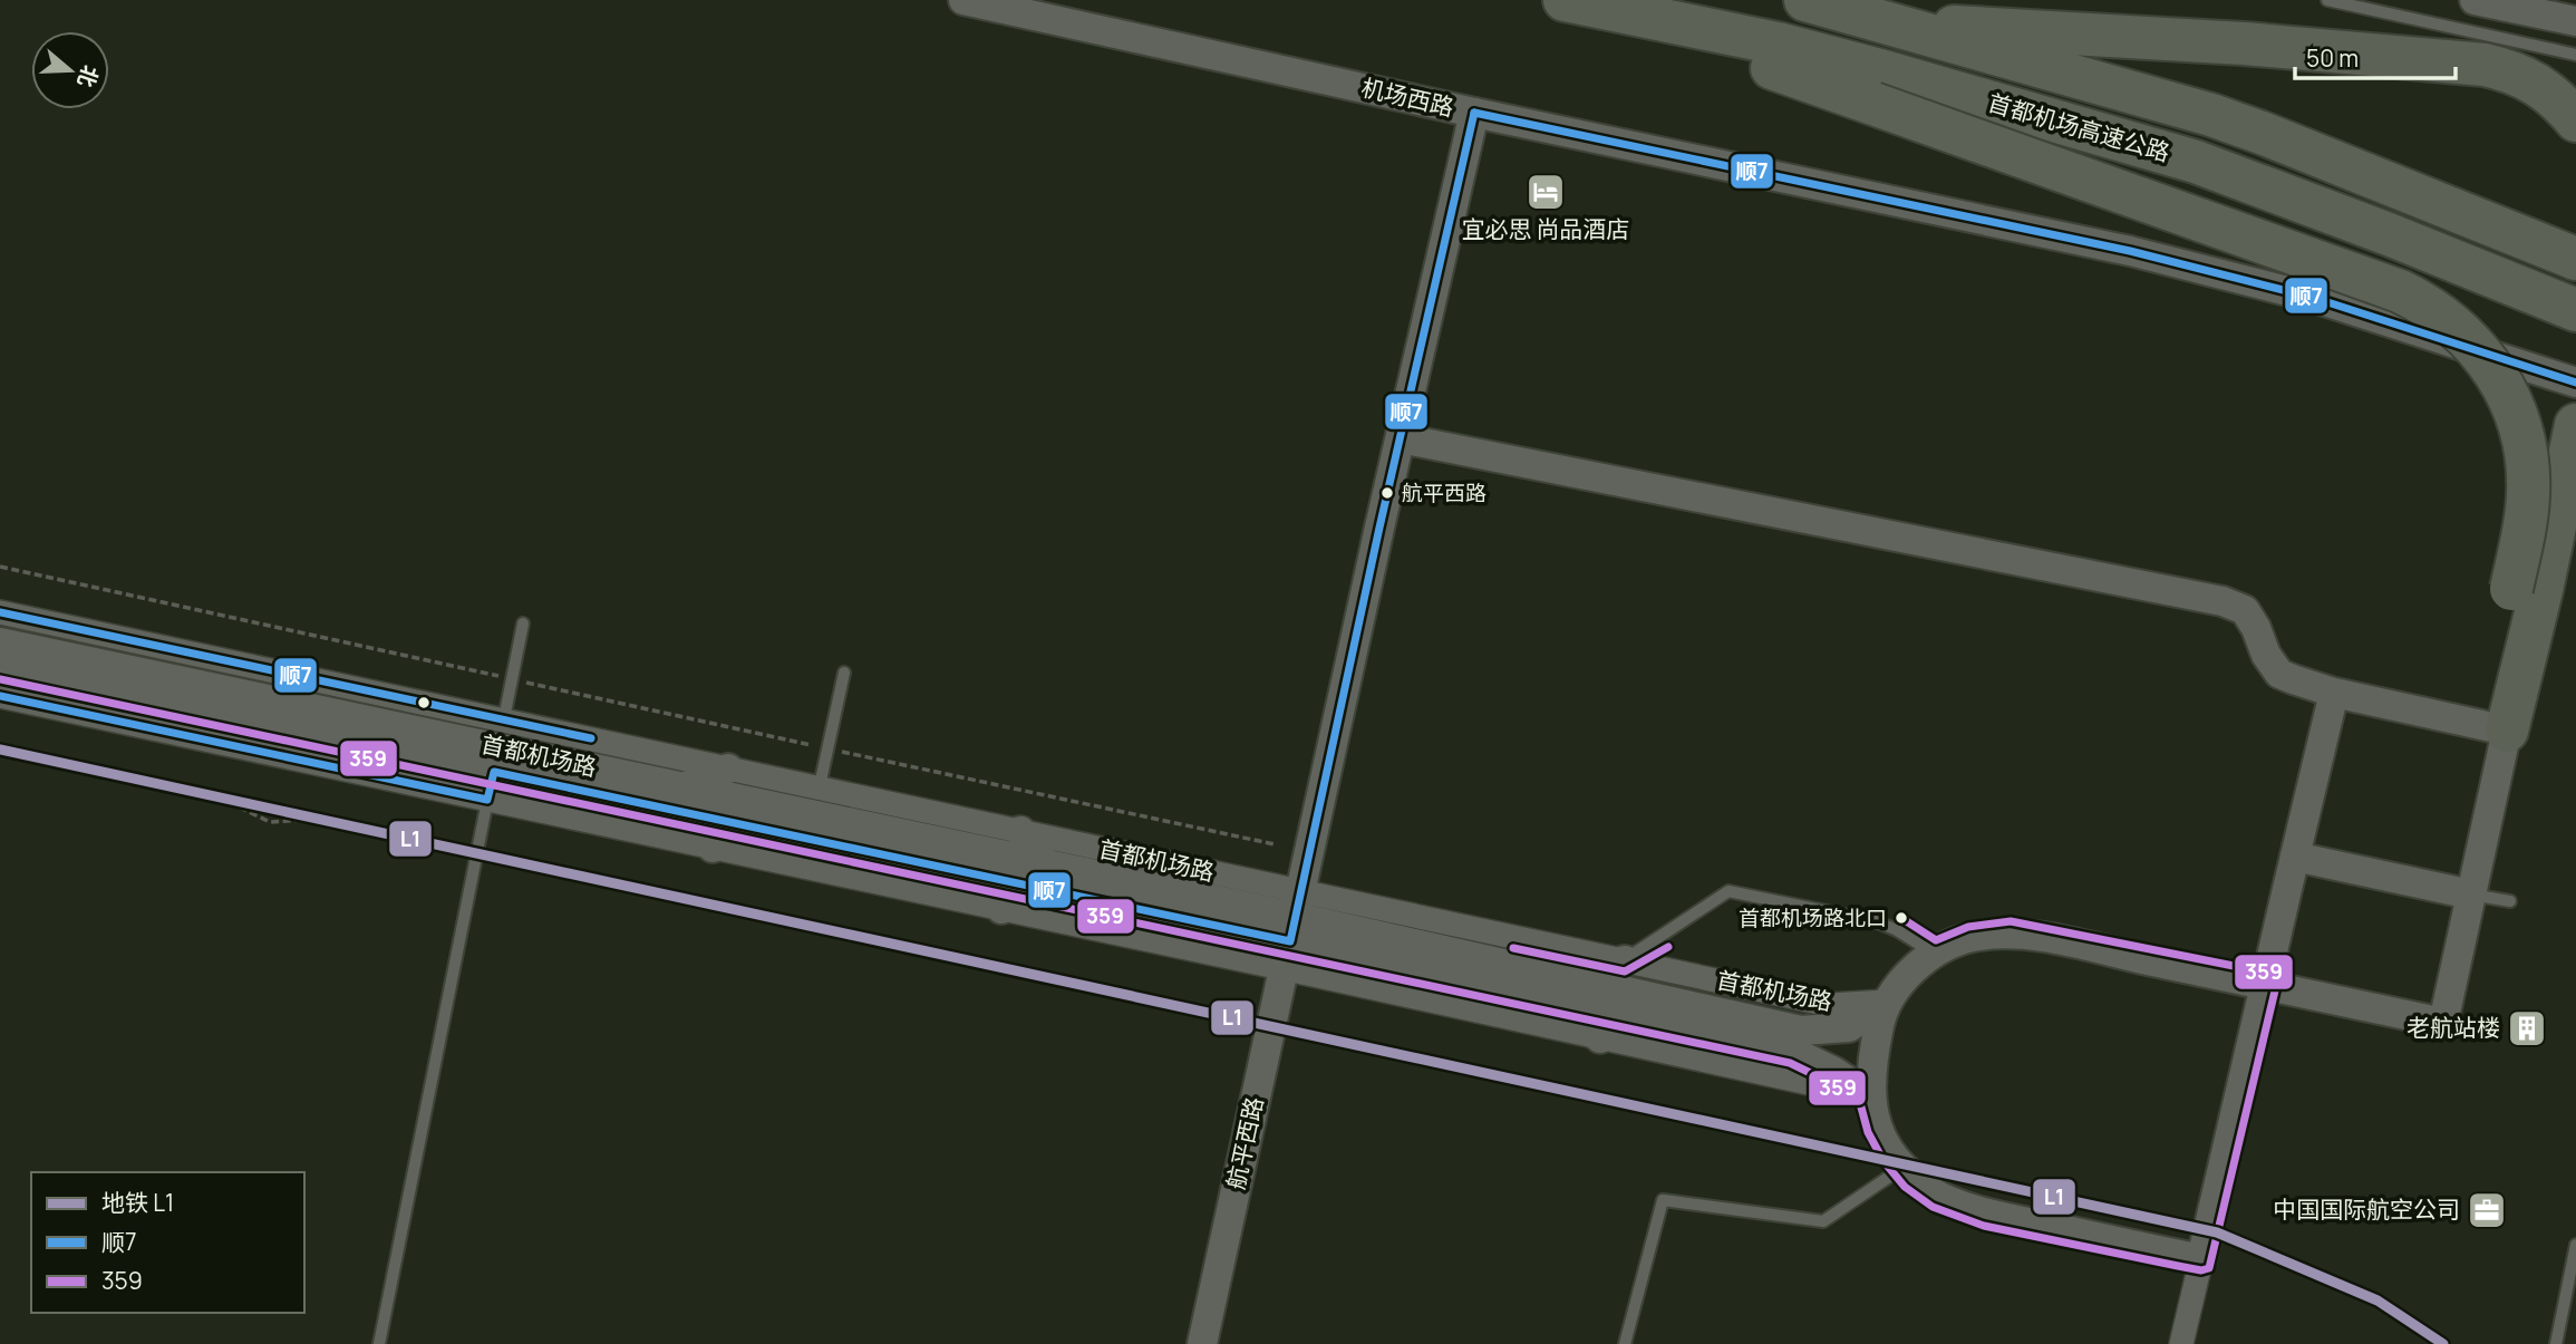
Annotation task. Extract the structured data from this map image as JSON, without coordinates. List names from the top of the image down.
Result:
{
  "streets": {
    "highway": ["首都机场高速公路"],
    "street": ["机场西路", "首都机场路", "航平西路"]
  },
  "crossings": [
    ["机场西路", "航平西路"],
    ["首都机场路", "航平西路"]
  ],
  "places": {
    "hotel": ["宜必思 尚品酒店"],
    "other": ["航平西路", "首都机场路北口"],
    "building": ["老航站楼"],
    "office": ["中国国际航空公司"]
  },
  "lines": ["transit line 顺7", "transit line 359", "metro line L1"],
  "legend": ["地铁 L1", "顺7", "359"],
  "scale_bar": "50 m",
  "north": "right"
}
